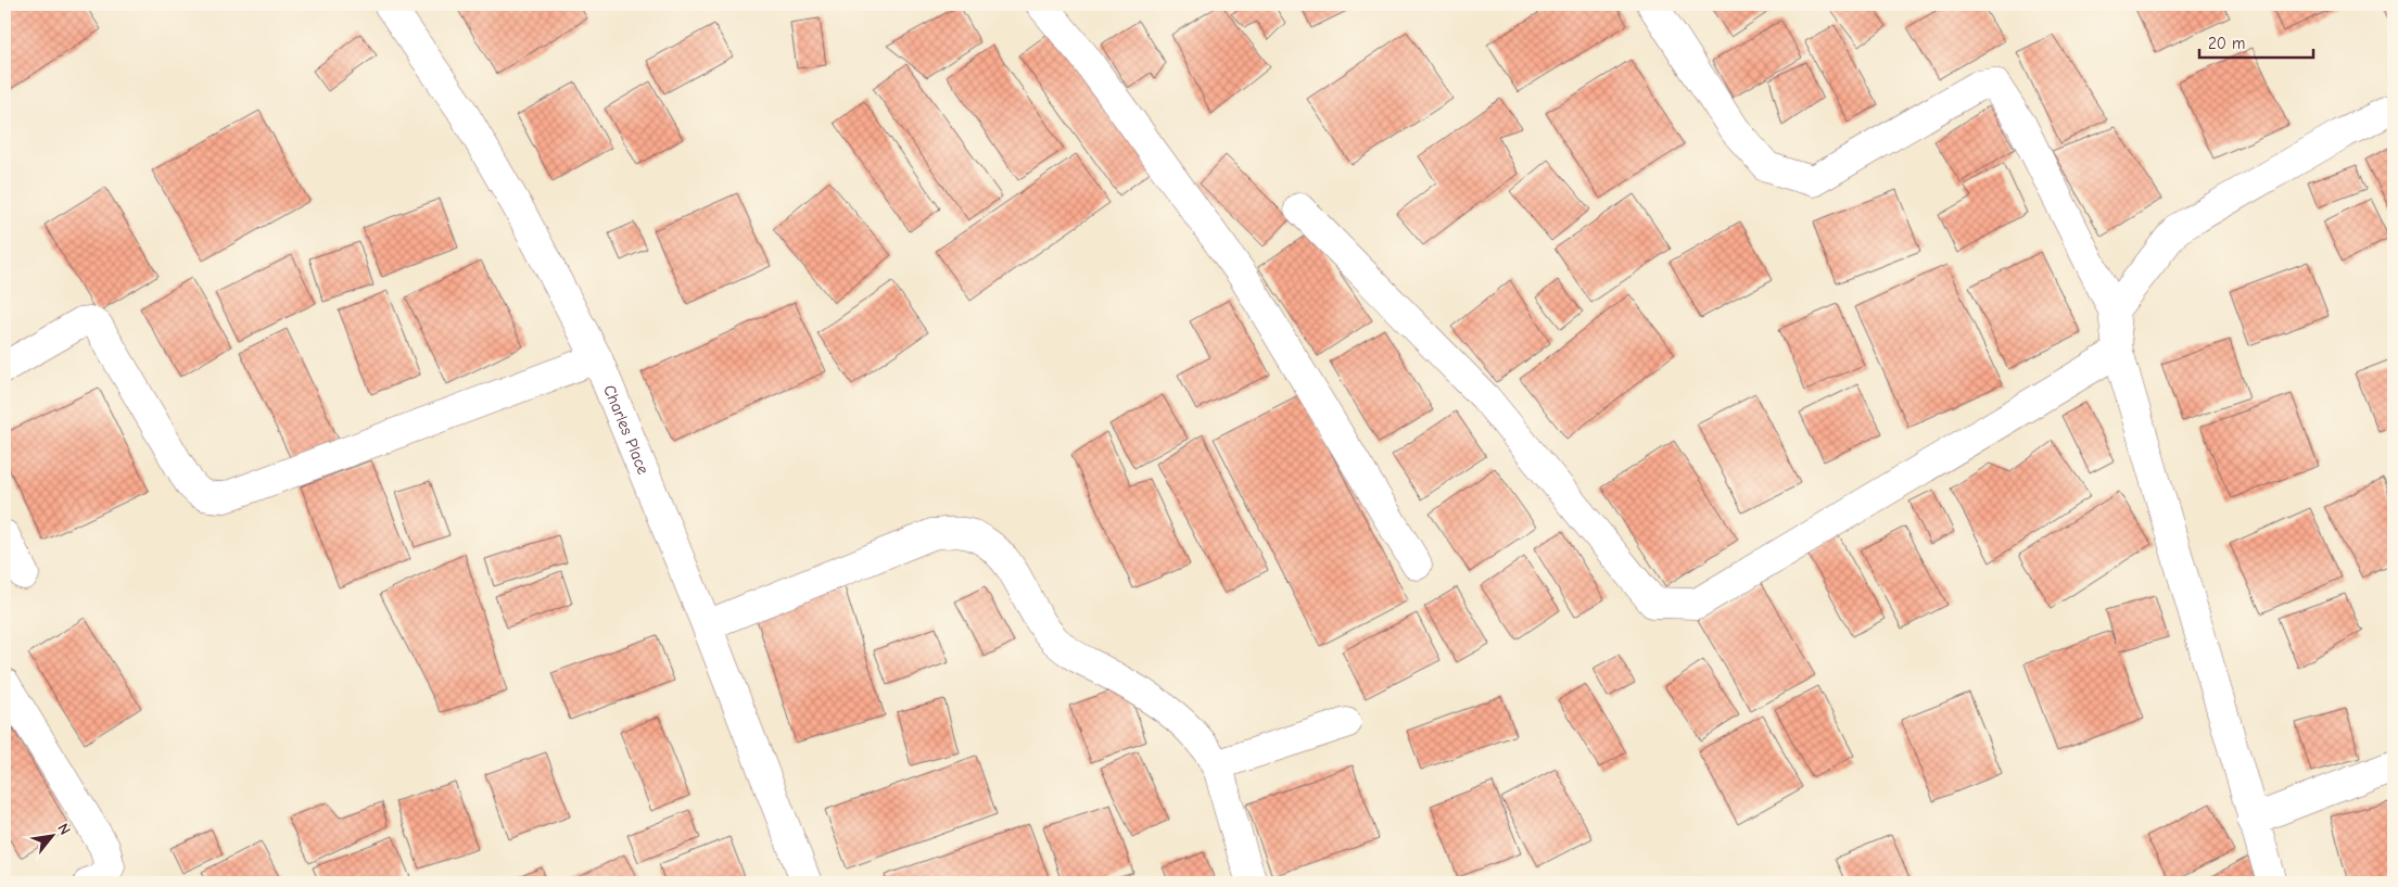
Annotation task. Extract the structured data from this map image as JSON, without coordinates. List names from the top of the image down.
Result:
{
  "streets": {
    "street": ["Charles Place"]
  },
  "scale_bar": "20 m",
  "north": "top right"
}
